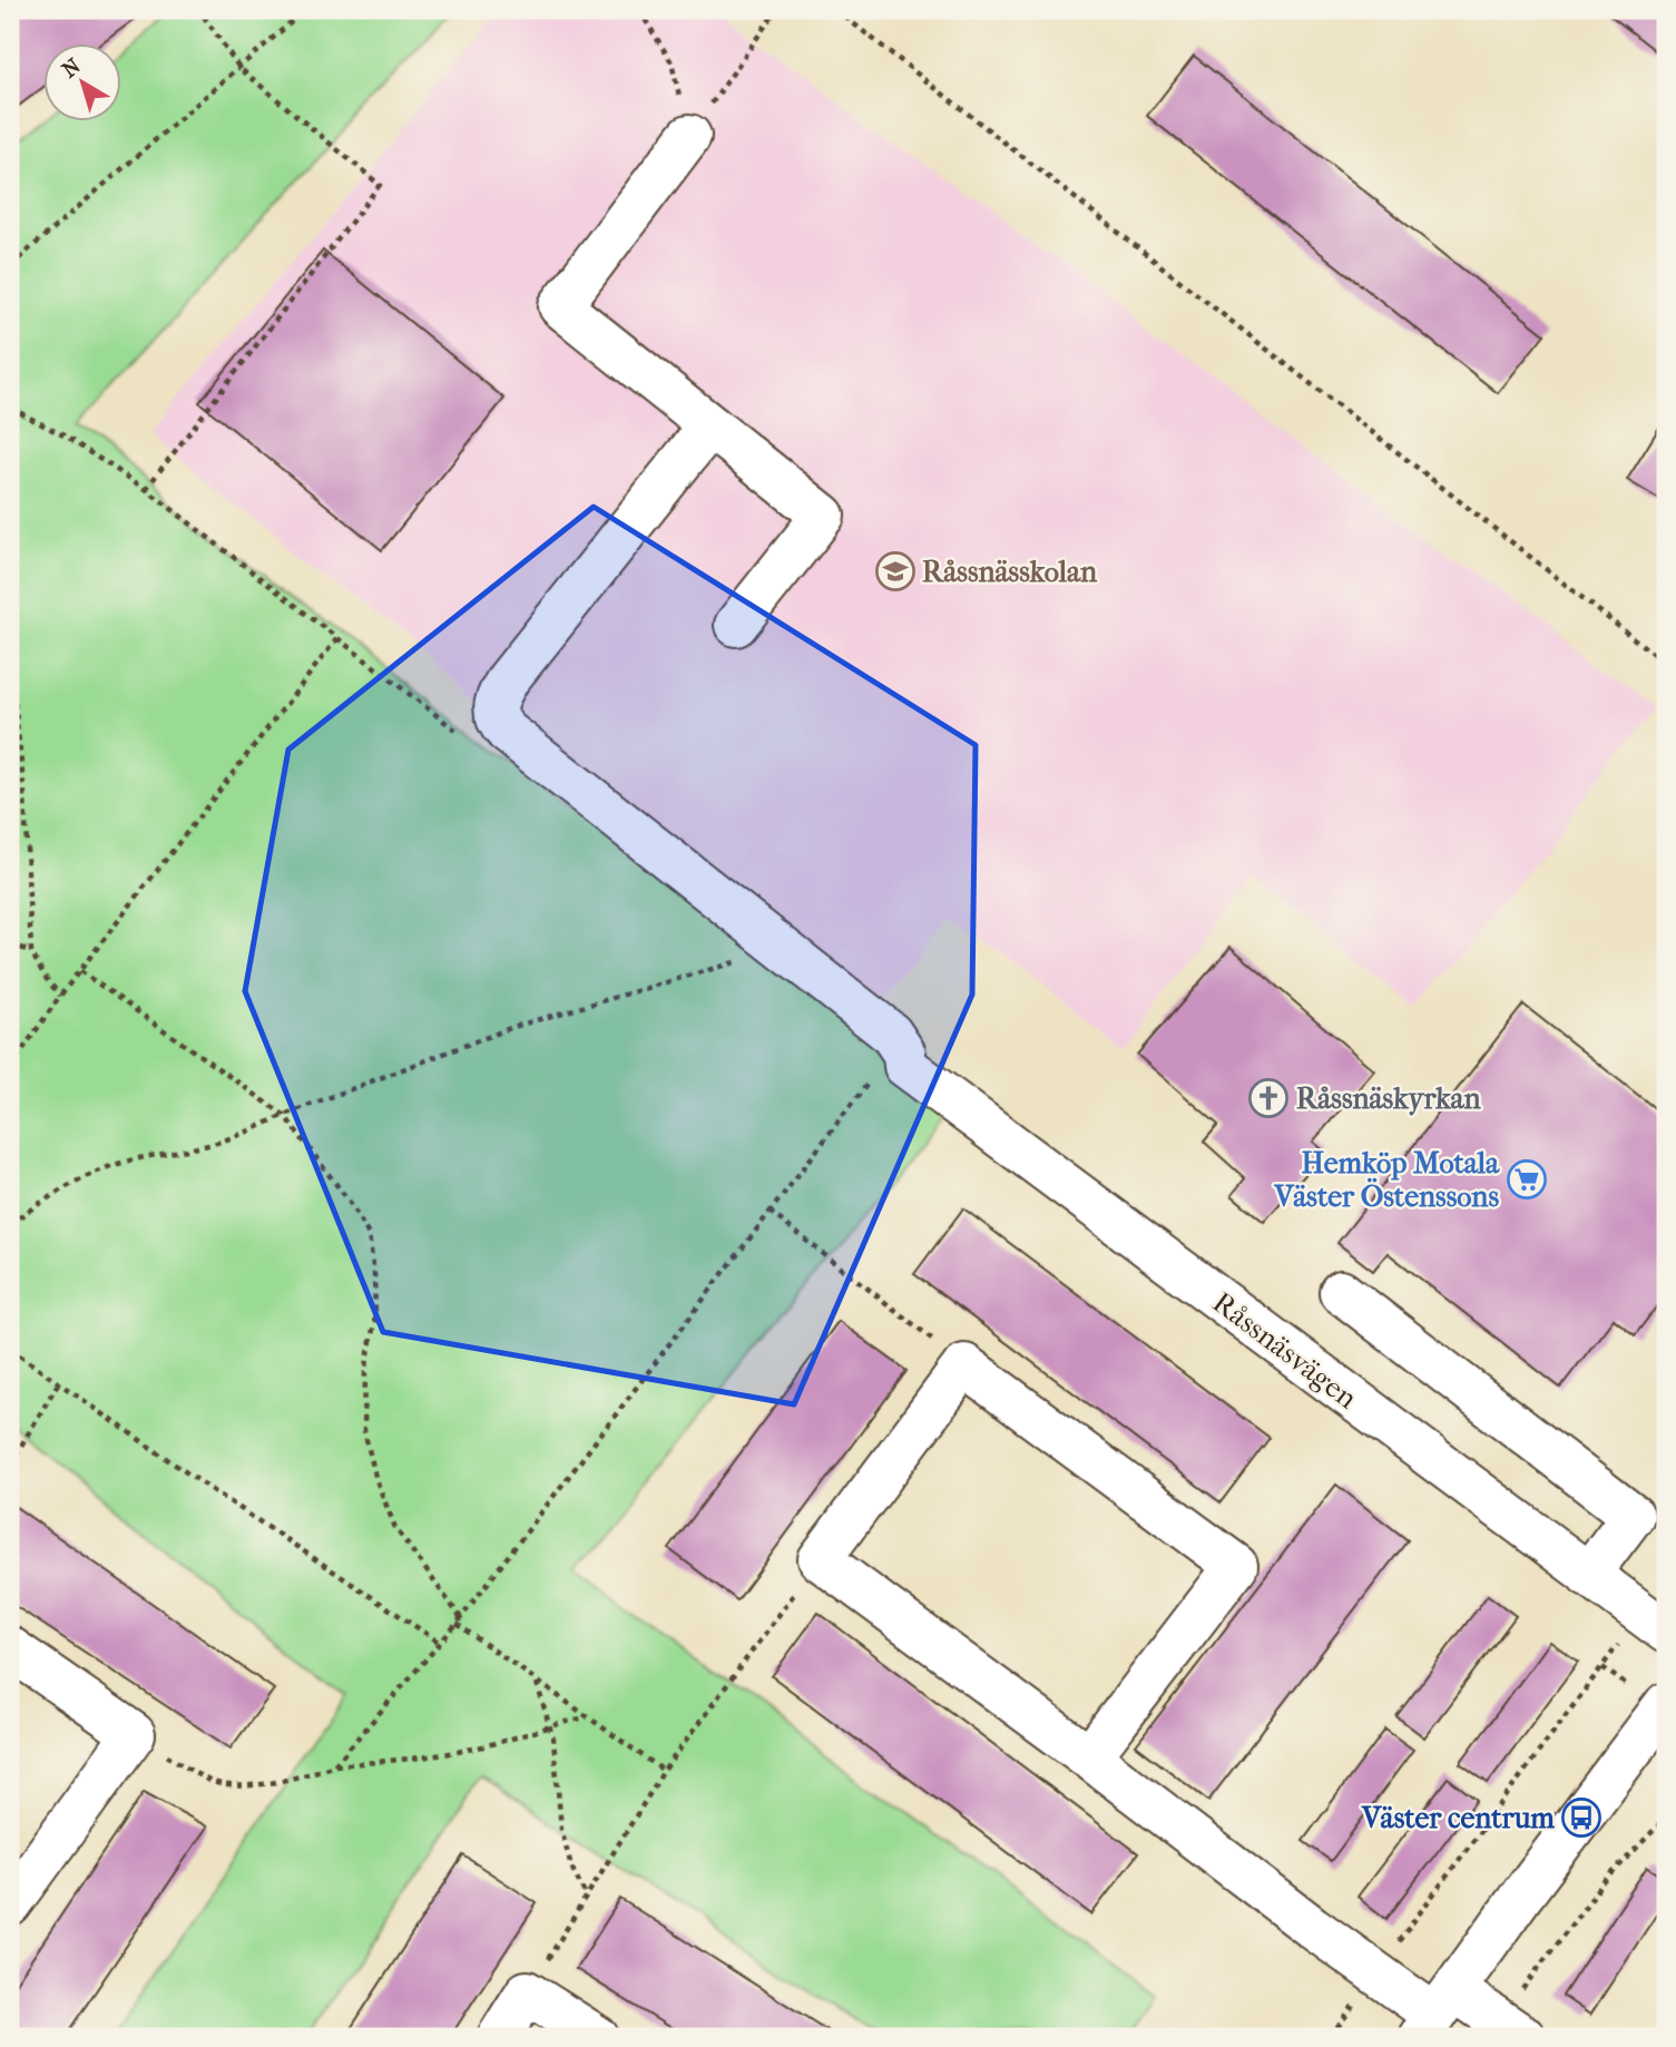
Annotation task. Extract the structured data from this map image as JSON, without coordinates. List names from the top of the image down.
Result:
{
  "streets": {
    "street": ["Råssnäsvägen"]
  },
  "places": {
    "school or university": ["Råssnässkolan"],
    "church": ["Råssnäskyrkan"],
    "supermarket": ["Hemköp Motala Väster Östenssons"],
    "bus stop": ["Väster centrum"]
  },
  "north": "top left"
}
